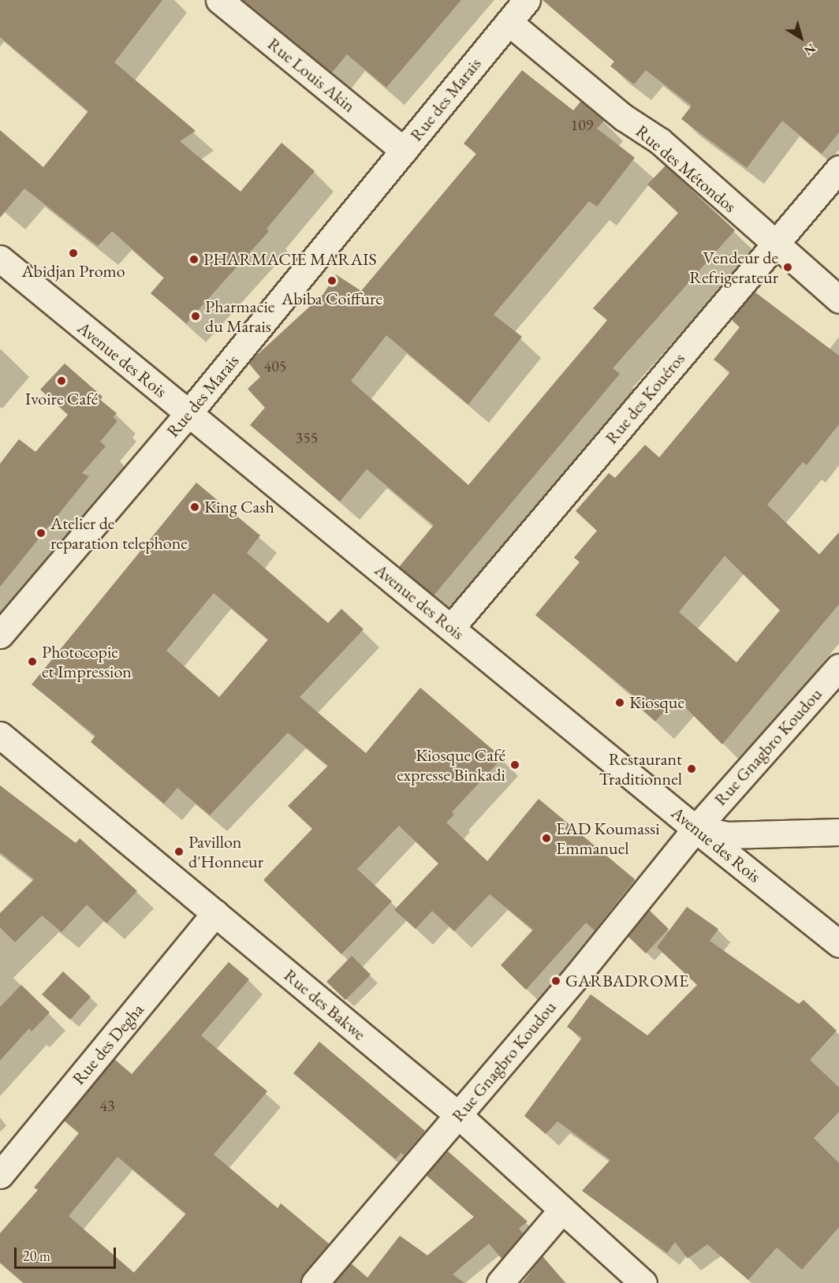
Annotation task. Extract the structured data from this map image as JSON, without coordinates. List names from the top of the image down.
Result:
{
  "streets": {
    "street": [
      "Rue Louis Akin",
      "Rue des Marais",
      "Rue des Métondos",
      "Avenue des Rois",
      "Rue des Kouéros",
      "Rue Gnagbro Koudou",
      "Rue des Bakwe",
      "Rue des Degha"
    ]
  },
  "crossings": [
    ["Rue Louis Akin", "Rue des Marais"],
    ["Rue des Marais", "Rue des Métondos"],
    ["Rue des Marais", "Avenue des Rois"],
    ["Rue des Métondos", "Rue des Kouéros"],
    ["Avenue des Rois", "Rue des Kouéros"],
    ["Avenue des Rois", "Rue Gnagbro Koudou"],
    ["Rue Gnagbro Koudou", "Rue des Bakwe"],
    ["Rue des Bakwe", "Rue des Degha"]
  ],
  "places": [
    "Abidjan Promo",
    "PHARMACIE MARAIS",
    "Vendeur de Refrigerateur",
    "Abiba Coiffure",
    "Pharmacie du Marais",
    "Ivoire Café",
    "King Cash",
    "Atelier de reparation telephone",
    "Photocopie et Impression",
    "Kiosque",
    "Kiosque Café expresse Binkadi",
    "Restaurant Traditionnel",
    "EAD Koumassi Emmanuel",
    "Pavillon d'Honneur",
    "GARBADROME"
  ],
  "house_numbers": [
    "109",
    "405",
    "355",
    "43"
  ],
  "scale_bar": "20 m",
  "north": "bottom right"
}
